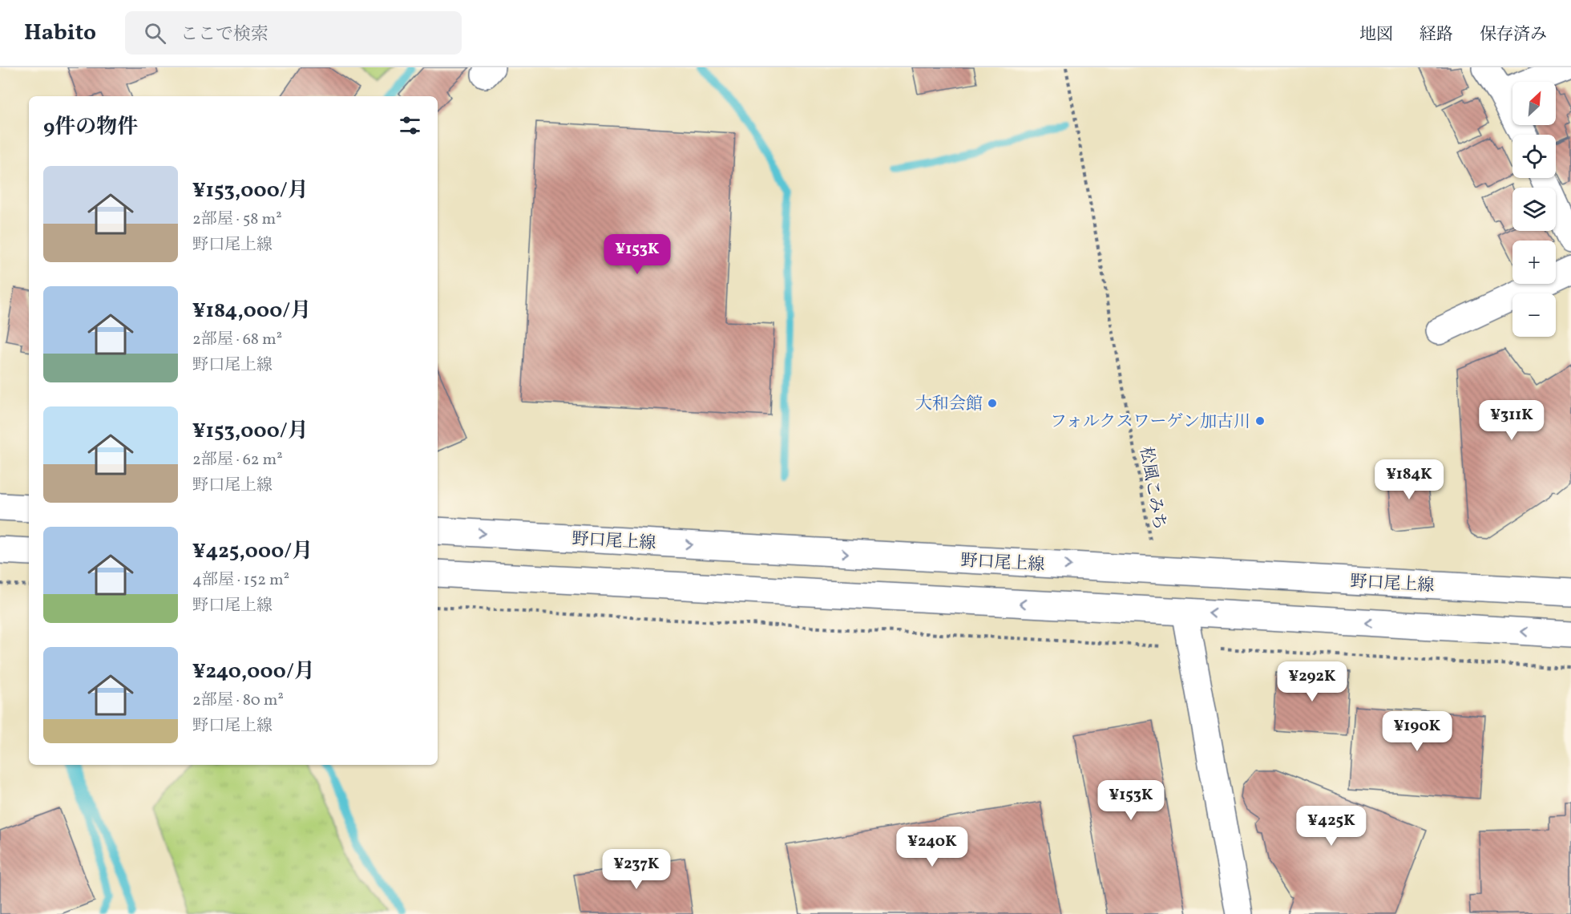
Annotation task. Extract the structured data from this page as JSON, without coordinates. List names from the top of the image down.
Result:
{
  "streets": {
    "main road": ["野口尾上線"],
    "path": ["松風こみち"]
  },
  "crossings": [
    ["松風こみち", "野口尾上線"]
  ],
  "places": ["大和会館", "フォルクスワーゲン加古川"],
  "north": "top right",
  "page": {
    "header": "Habito",
    "search": "ここで検索",
    "nav": ["地図", "経路", "保存済み"],
    "map_buttons": ["+", "−"],
    "heading": "9件の物件",
    "list": [
      {
        "name": "¥153,000/月",
        "note": "2部屋 · 58 m² · 野口尾上線"
      },
      {
        "name": "¥184,000/月",
        "note": "2部屋 · 68 m² · 野口尾上線"
      },
      {
        "name": "¥153,000/月",
        "note": "2部屋 · 62 m² · 野口尾上線"
      },
      {
        "name": "¥425,000/月",
        "note": "4部屋 · 152 m² · 野口尾上線"
      },
      {
        "name": "¥240,000/月",
        "note": "2部屋 · 80 m² · 野口尾上線"
      }
    ],
    "price": [
      "¥153K",
      "¥311K",
      "¥184K",
      "¥292K",
      "¥190K",
      "¥153K",
      "¥425K",
      "¥240K",
      "¥237K"
    ]
  }
}
